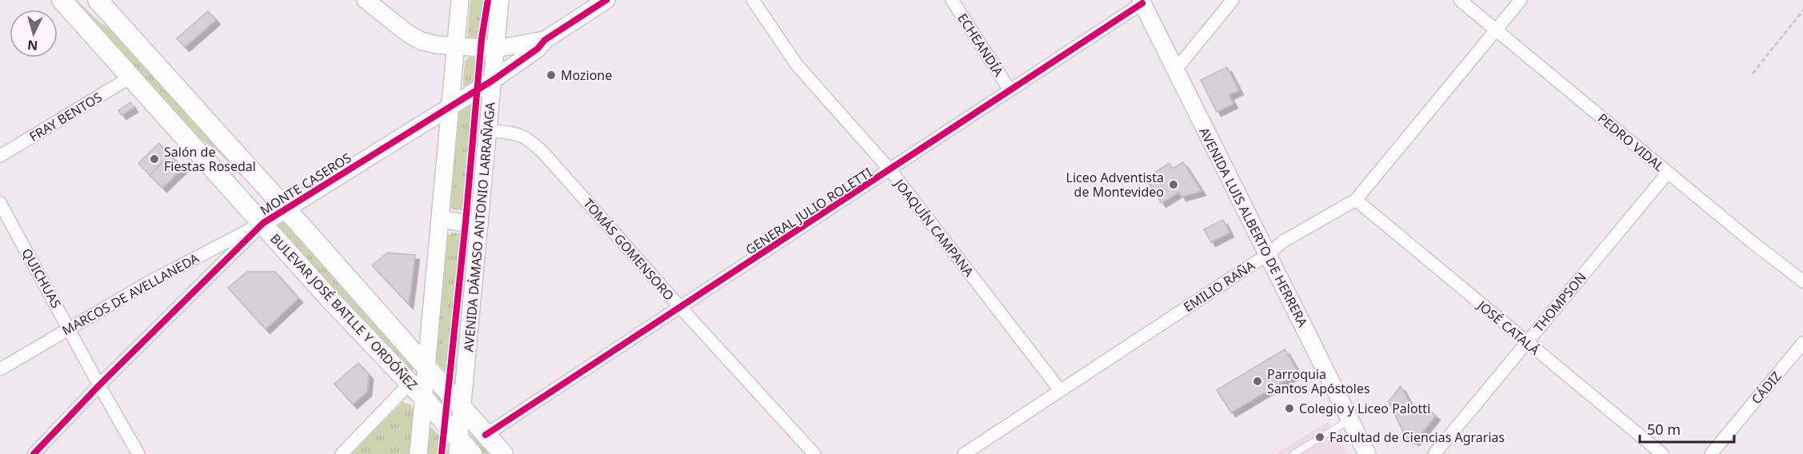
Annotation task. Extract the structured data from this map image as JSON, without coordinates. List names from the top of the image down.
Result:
{
  "streets": {
    "main road": ["BULEVAR JOSÉ BATLLE Y ORDÓÑEZ"],
    "street": [
      "ECHEANDÍA",
      "FRAY BENTOS",
      "PEDRO VIDAL",
      "MONTE CASEROS",
      "GENERAL JULIO ROLETTI",
      "AVENIDA DÁMASO ANTONIO LARRAÑAGA",
      "AVENIDA LUIS ALBERTO DE HERRERA",
      "JOAQUÍN CAMPANA",
      "TOMÁS GOMENSORO",
      "QUICHUAS",
      "EMILIO RAÑA",
      "MARCOS DE AVELLANEDA",
      "THOMPSON",
      "JOSÉ CATALÁ",
      "CÁDIZ"
    ]
  },
  "crossings": [
    ["ECHEANDÍA", "GENERAL JULIO ROLETTI"],
    ["FRAY BENTOS", "BULEVAR JOSÉ BATLLE Y ORDÓÑEZ"],
    ["PEDRO VIDAL", "EMILIO RAÑA"],
    ["PEDRO VIDAL", "THOMPSON"],
    ["MONTE CASEROS", "AVENIDA DÁMASO ANTONIO LARRAÑAGA"],
    ["MONTE CASEROS", "QUICHUAS"],
    ["MONTE CASEROS", "MARCOS DE AVELLANEDA"],
    ["MONTE CASEROS", "BULEVAR JOSÉ BATLLE Y ORDÓÑEZ"],
    ["GENERAL JULIO ROLETTI", "AVENIDA LUIS ALBERTO DE HERRERA"],
    ["GENERAL JULIO ROLETTI", "JOAQUÍN CAMPANA"],
    ["GENERAL JULIO ROLETTI", "TOMÁS GOMENSORO"],
    ["GENERAL JULIO ROLETTI", "BULEVAR JOSÉ BATLLE Y ORDÓÑEZ"],
    ["AVENIDA DÁMASO ANTONIO LARRAÑAGA", "TOMÁS GOMENSORO"],
    ["AVENIDA DÁMASO ANTONIO LARRAÑAGA", "BULEVAR JOSÉ BATLLE Y ORDÓÑEZ"],
    ["AVENIDA LUIS ALBERTO DE HERRERA", "EMILIO RAÑA"],
    ["JOAQUÍN CAMPANA", "EMILIO RAÑA"],
    ["QUICHUAS", "MARCOS DE AVELLANEDA"],
    ["EMILIO RAÑA", "JOSÉ CATALÁ"],
    ["MARCOS DE AVELLANEDA", "BULEVAR JOSÉ BATLLE Y ORDÓÑEZ"],
    ["THOMPSON", "JOSÉ CATALÁ"]
  ],
  "places": [
    "Mozione",
    "Salón de Fiestas Rosedal",
    "Liceo Adventista de Montevideo",
    "Parroquia Santos Apóstoles",
    "Colegio y Liceo Palotti",
    "Facultad de Ciencias Agrarias"
  ],
  "scale_bar": "50 m",
  "north": "bottom"
}
